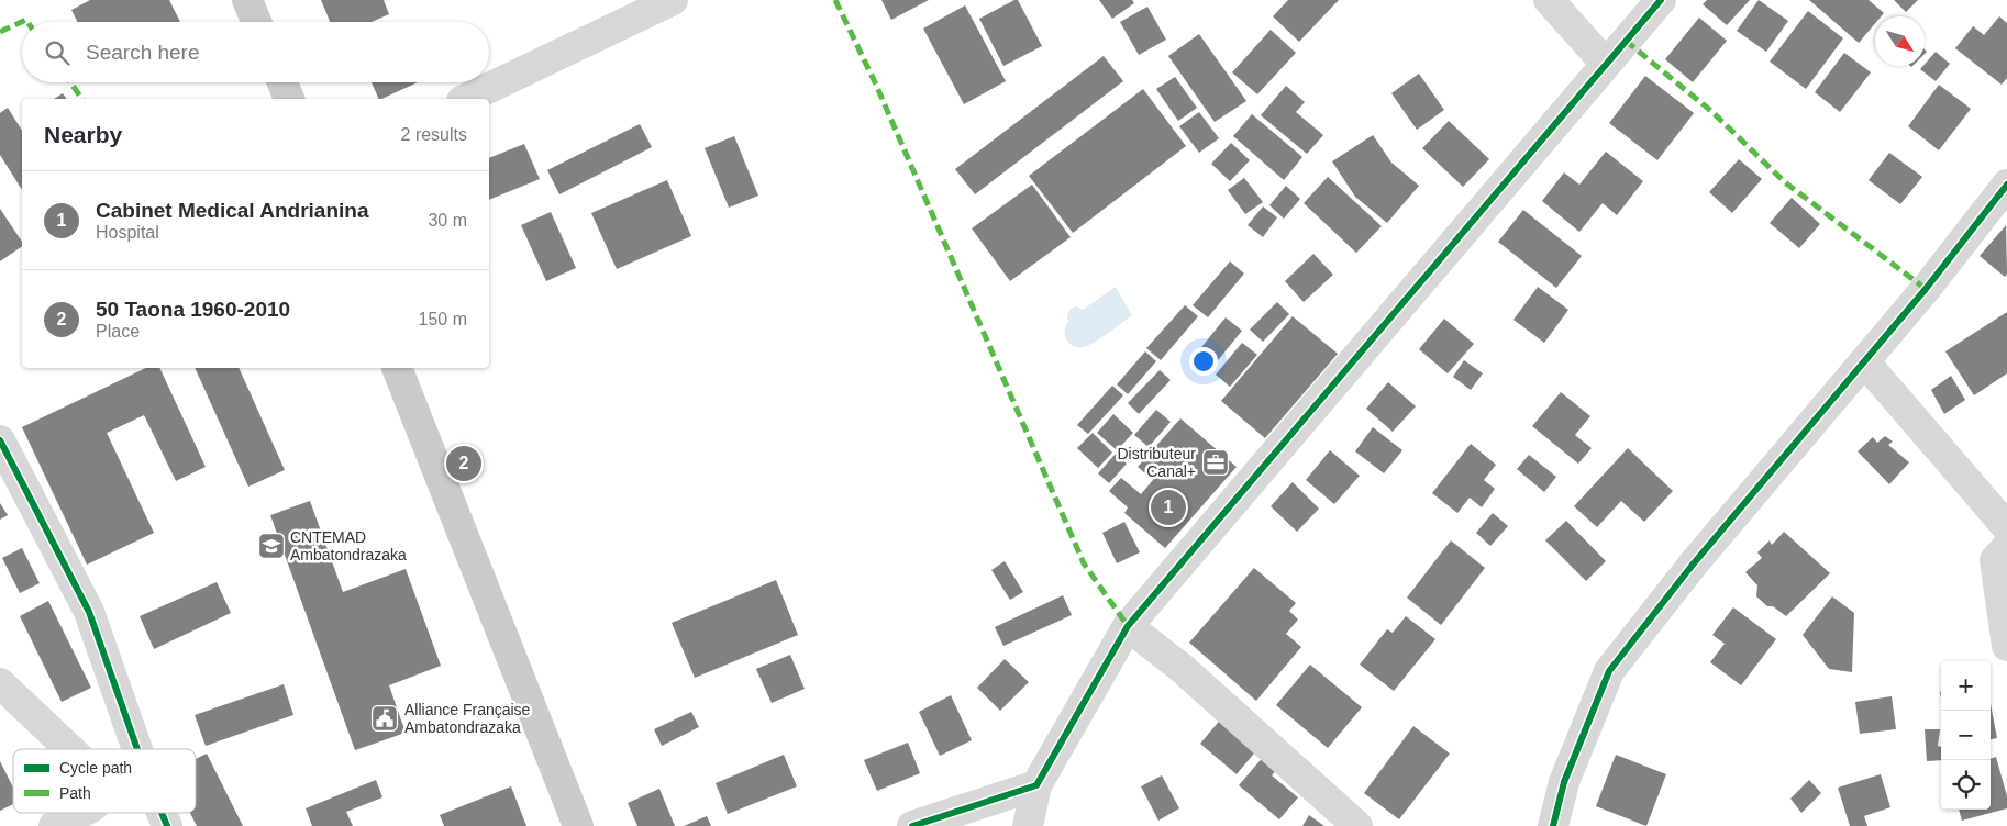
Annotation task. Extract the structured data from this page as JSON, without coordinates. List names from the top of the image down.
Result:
{
  "places": {
    "office": ["Distributeur Canal+"],
    "school or university": ["CNTEMAD Ambatondrazaka"],
    "public building": ["Alliance Française Ambatondrazaka"]
  },
  "legend": ["Cycle path", "Path"],
  "north": "bottom right",
  "page": {
    "search": "Search here",
    "heading": ["Nearby", "2 results"],
    "list": [
      {
        "mark": "1",
        "name": "Cabinet Medical Andrianina",
        "note": "Hospital",
        "value": "30 m"
      },
      {
        "mark": "2",
        "name": "50 Taona 1960-2010",
        "note": "Place",
        "value": "150 m"
      }
    ],
    "pins": ["2", "1"],
    "map_buttons": ["+", "−"]
  }
}
